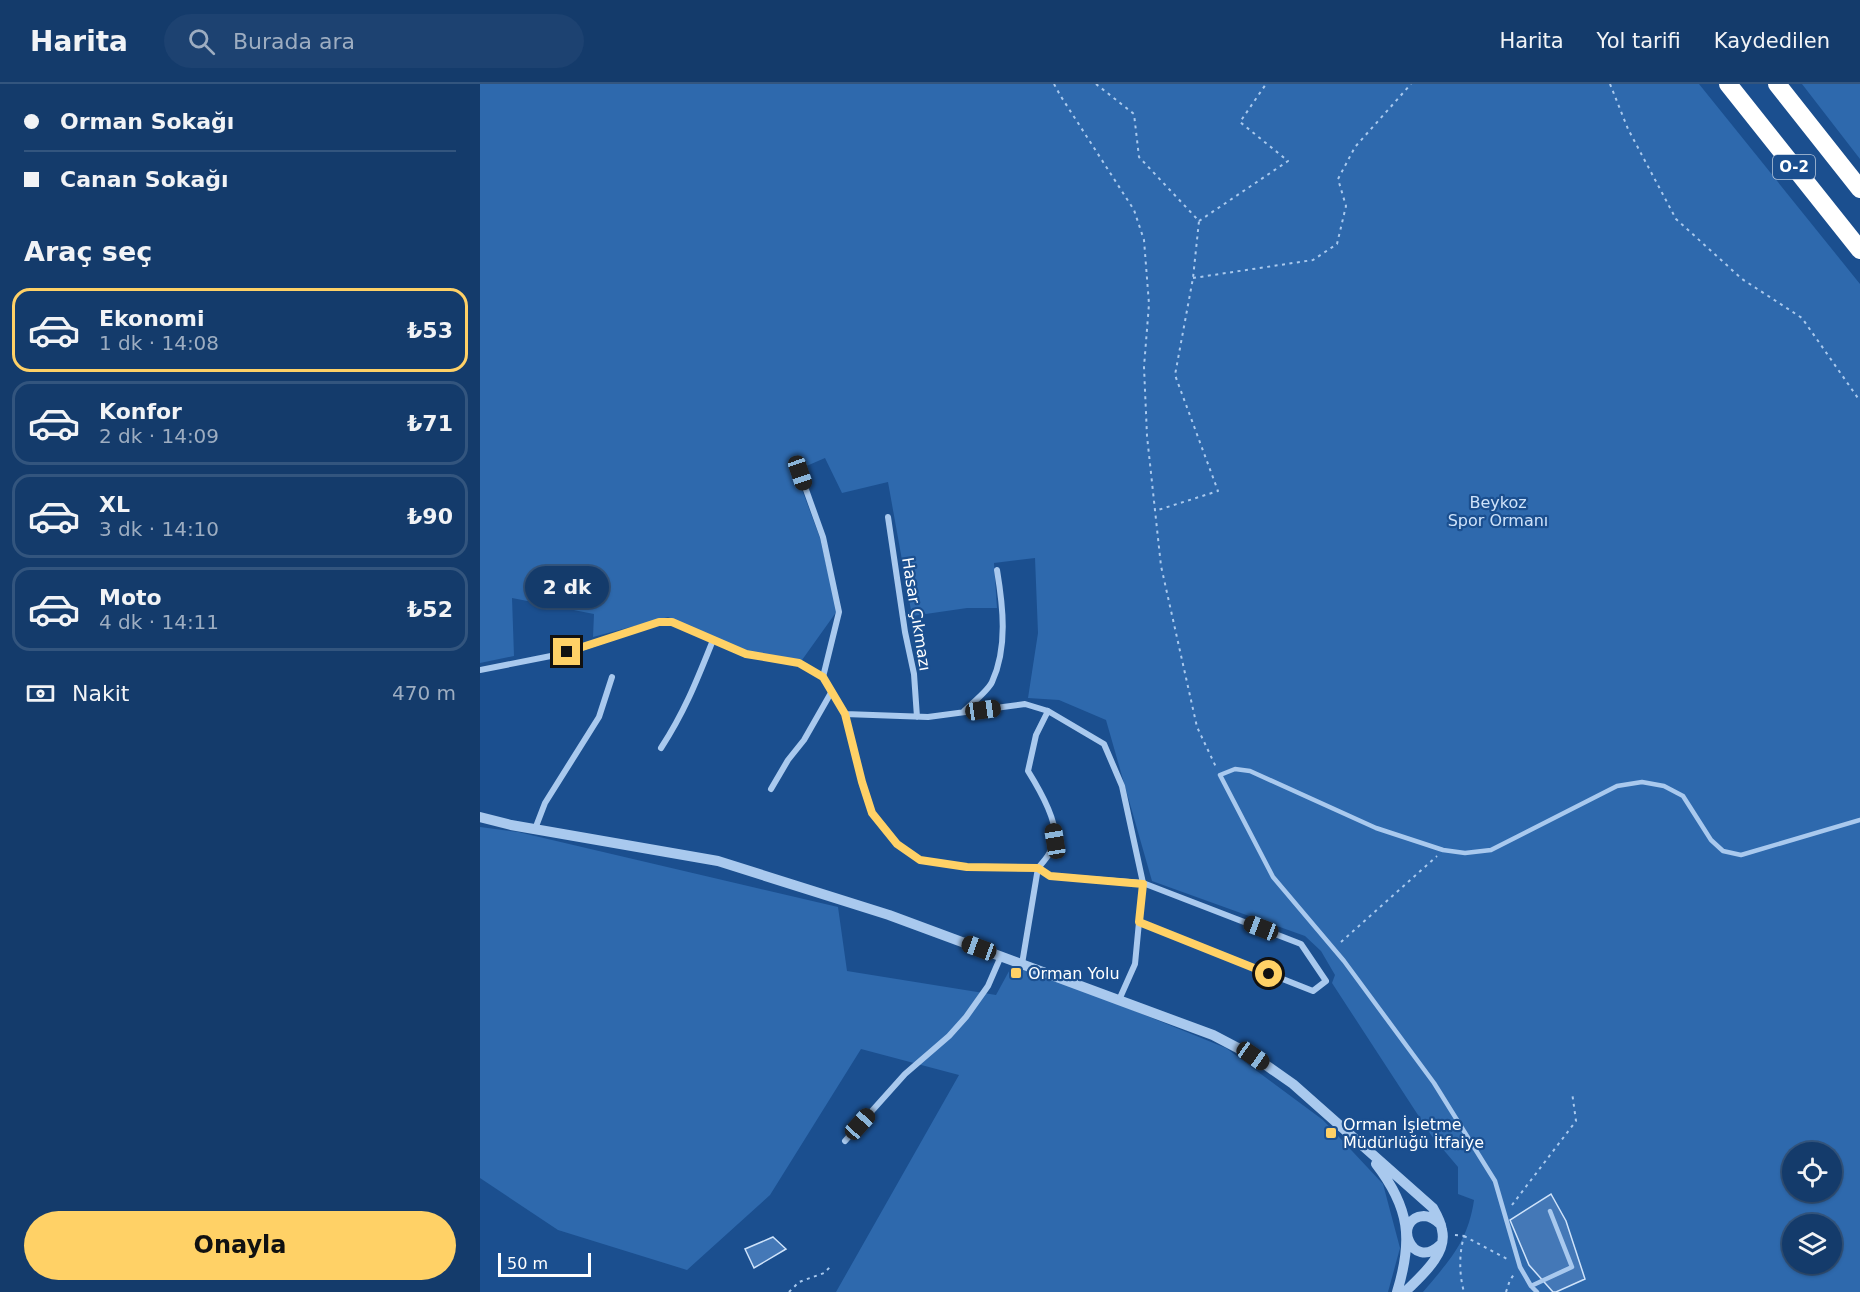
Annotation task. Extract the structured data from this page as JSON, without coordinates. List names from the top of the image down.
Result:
{
  "streets": {
    "highway": ["O-2"],
    "street": ["Hasar Çıkmazı"]
  },
  "parks": ["Beykoz Spor Ormanı"],
  "places": {
    "transit": ["Orman Yolu", "Orman İşletme Müdürlüğü İtfaiye"]
  },
  "scale_bar": "50 m",
  "page": {
    "header": "Harita",
    "search": "Burada ara",
    "nav": ["Harita", "Yol tarifi", "Kaydedilen"],
    "banner": ["Orman Sokağı", "Canan Sokağı"],
    "heading": "Araç seç",
    "list": [
      {
        "name": "Ekonomi",
        "note": "1 dk · 14:08",
        "value": "₺53"
      },
      {
        "name": "Konfor",
        "note": "2 dk · 14:09",
        "value": "₺71"
      },
      {
        "name": "XL",
        "note": "3 dk · 14:10",
        "value": "₺90"
      },
      {
        "name": "Moto",
        "note": "4 dk · 14:11",
        "value": "₺52"
      }
    ],
    "bubble": "2 dk",
    "pay": ["Nakit", "470 m"],
    "buttons": "Onayla",
    "scale": "50 m"
  }
}
